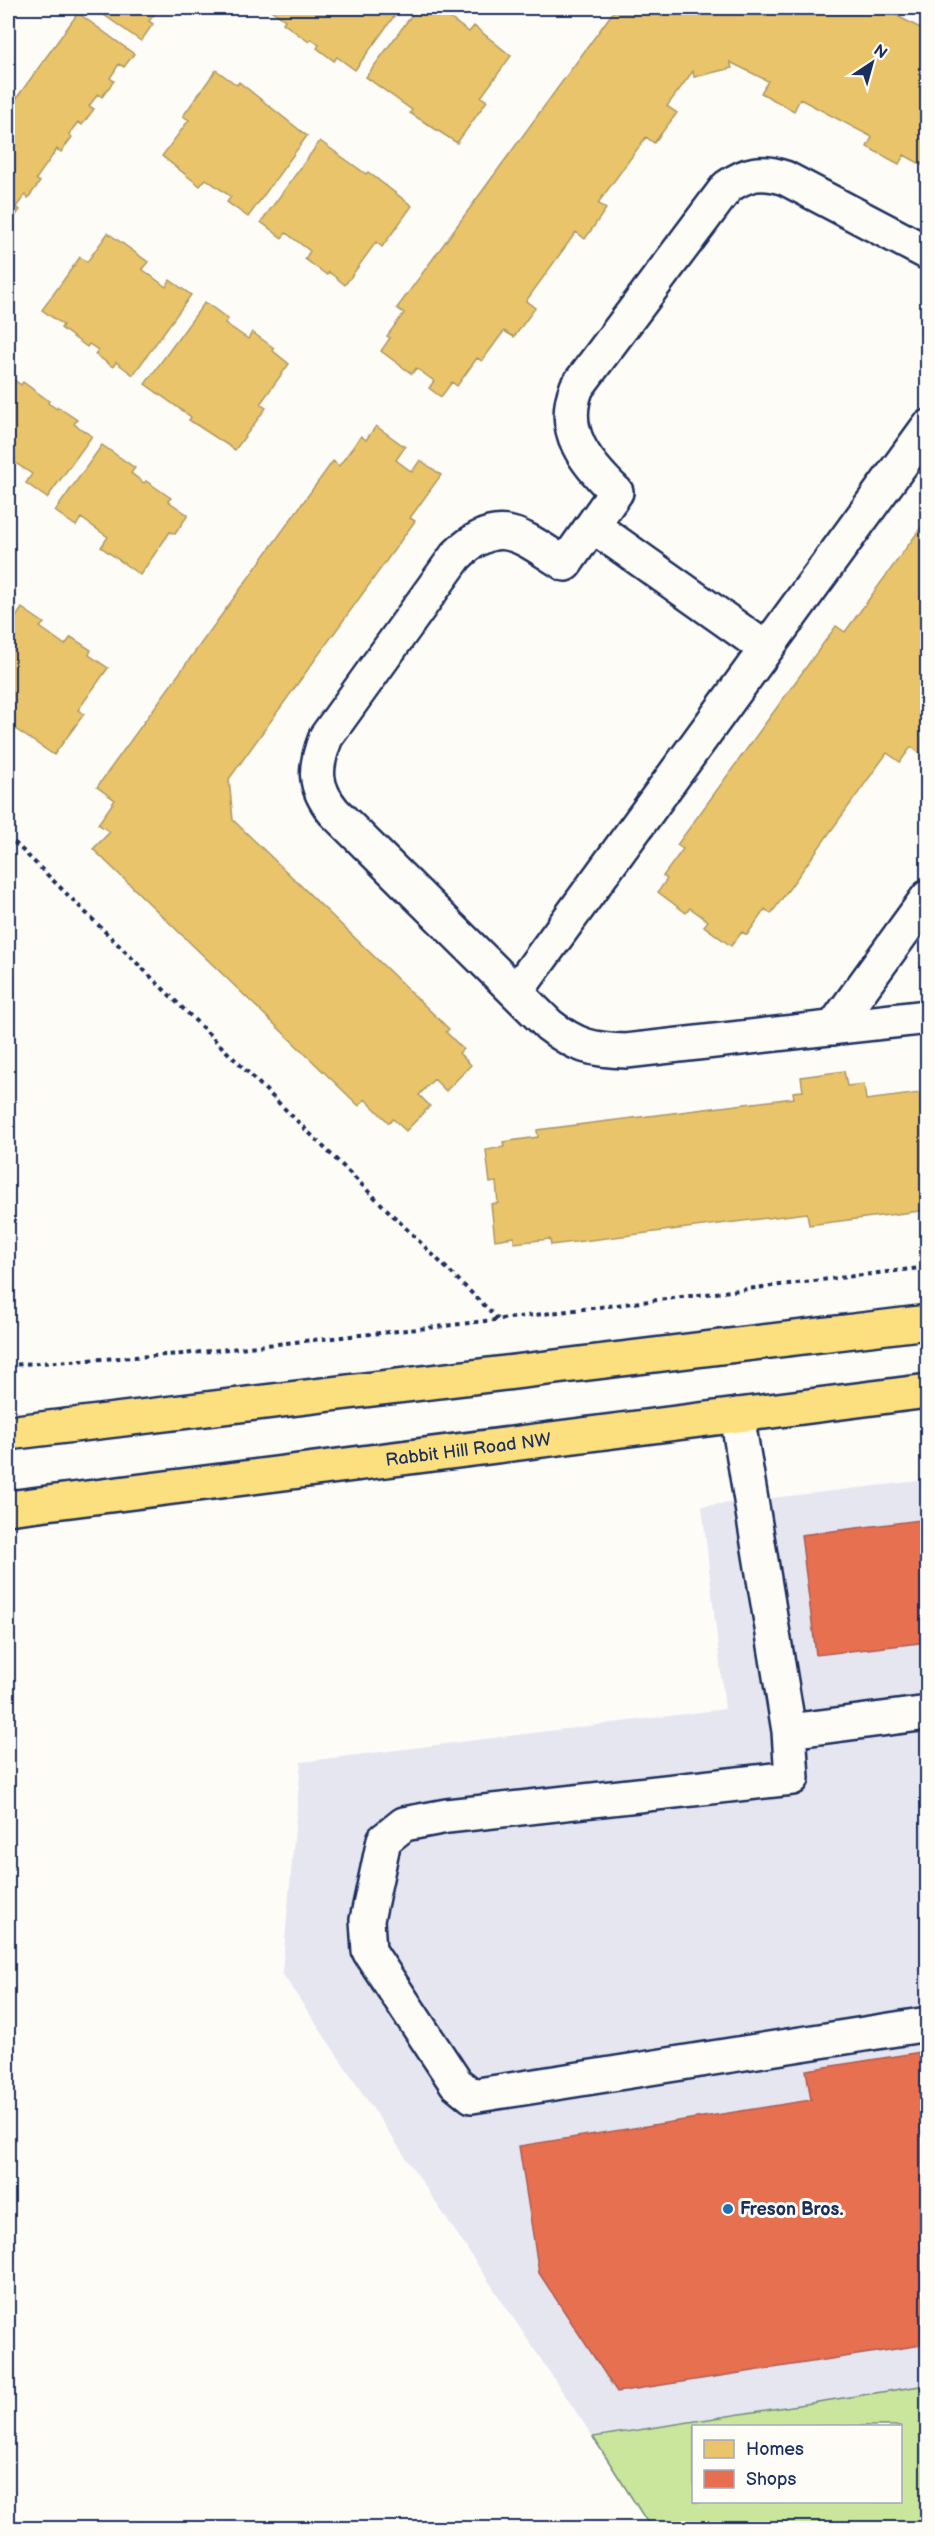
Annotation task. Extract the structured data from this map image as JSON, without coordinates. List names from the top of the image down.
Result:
{
  "streets": {
    "main road": ["Rabbit Hill Road NW"]
  },
  "places": ["Freson Bros."],
  "legend": ["Homes", "Shops"],
  "north": "top right"
}
